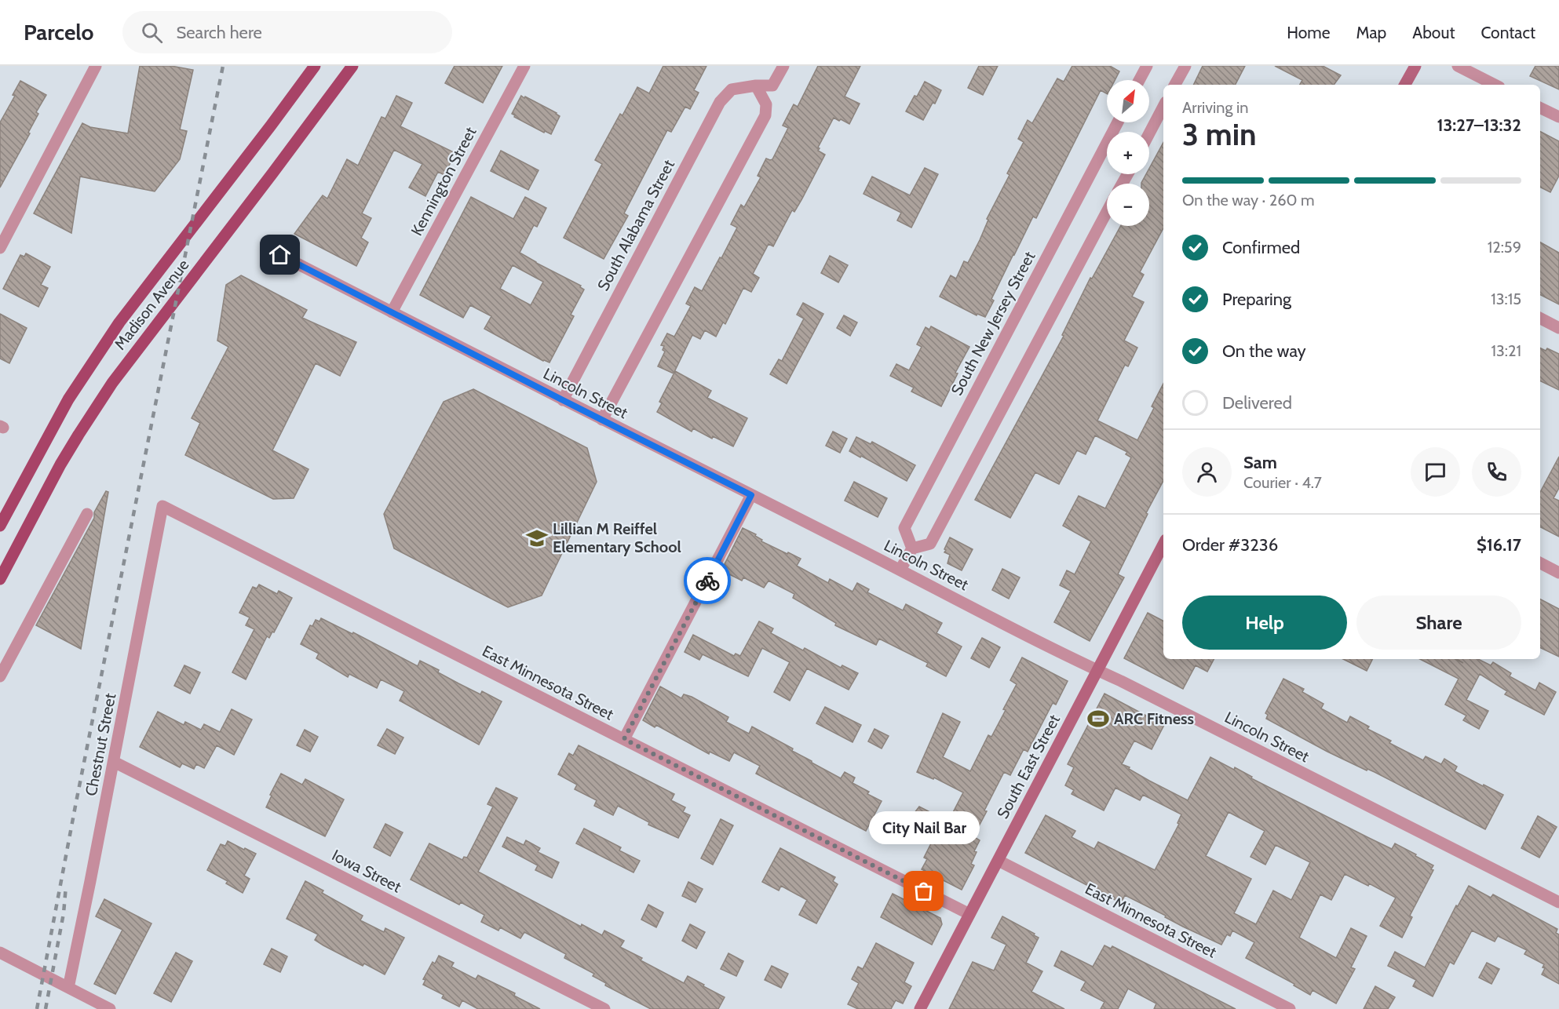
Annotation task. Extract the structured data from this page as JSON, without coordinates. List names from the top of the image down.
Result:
{
  "streets": {
    "main road": ["Madison Avenue", "South East Street"],
    "street": [
      "Kennington Street",
      "South Alabama Street",
      "South New Jersey Street",
      "Lincoln Street",
      "East Minnesota Street",
      "Chestnut Street",
      "Iowa Street"
    ]
  },
  "crossings": [
    ["Kennington Street", "Lincoln Street"],
    ["South Alabama Street", "Lincoln Street"],
    ["Lincoln Street", "South East Street"],
    ["East Minnesota Street", "Chestnut Street"],
    ["East Minnesota Street", "South East Street"],
    ["Chestnut Street", "Iowa Street"]
  ],
  "places": {
    "school or university": ["Lillian M Reiffel Elementary School"],
    "sports": ["ARC Fitness"],
    "other": ["City Nail Bar"]
  },
  "north": "top right",
  "page": {
    "header": "Parcelo",
    "search": "Search here",
    "nav": [
      "Home",
      "Map",
      "About",
      "Contact"
    ],
    "map_buttons": ["+", "−"],
    "heading": ["3 min", "Arriving in", "13:27–13:32"],
    "panel": [
      "Sam",
      "Courier · 4.7",
      "Order #3236",
      "$16.17"
    ],
    "bar": "On the way · 260 m",
    "list": [
      ["Confirmed", "12:59"],
      ["Preparing", "13:15"],
      ["On the way", "13:21"],
      "Delivered"
    ],
    "buttons": ["Help", "Share"],
    "bubble": "City Nail Bar"
  }
}
